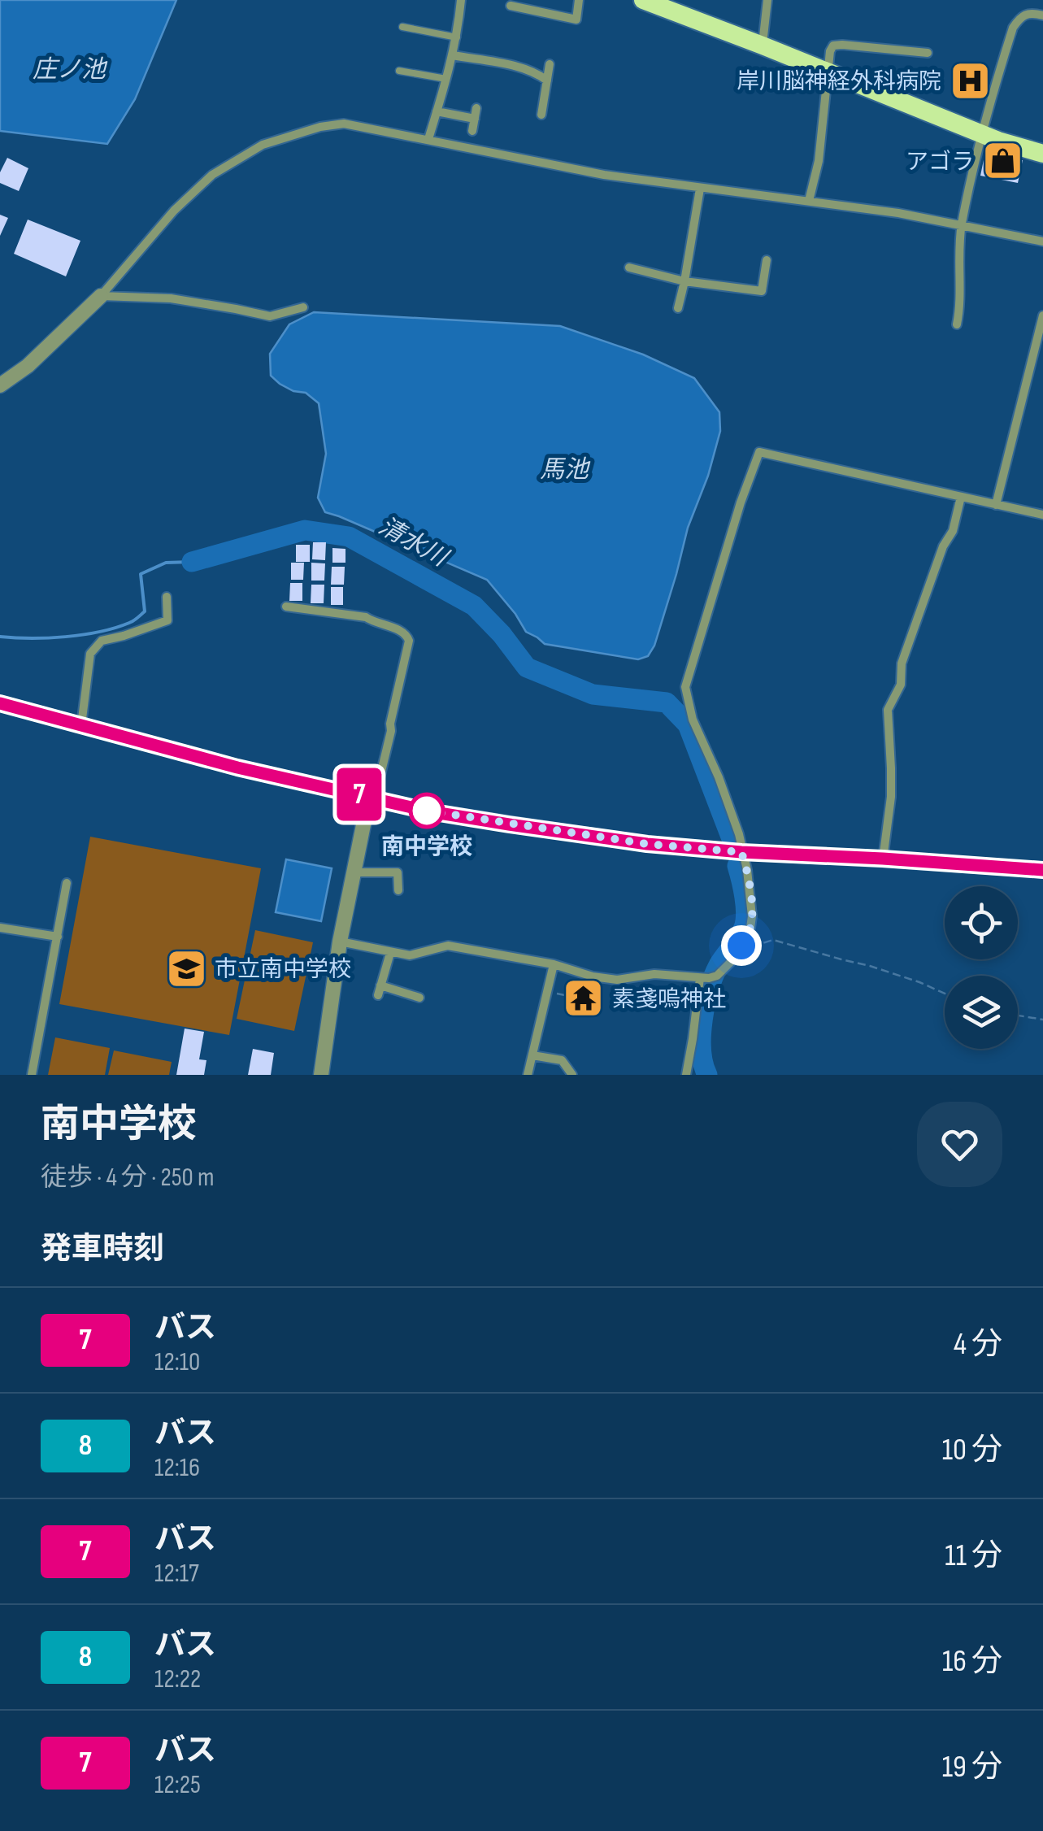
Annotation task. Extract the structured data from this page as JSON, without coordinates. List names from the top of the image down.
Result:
{
  "water": ["庄ノ池", "馬池", "清水川"],
  "places": {
    "hospital": ["岸川脳神経外科病院"],
    "shop": ["アゴラ"],
    "other": ["南中学校"],
    "school or university": ["市立南中学校"],
    "temple": ["素戔嗚神社"]
  },
  "lines": ["bus line 7"],
  "page": {
    "on_map": "7",
    "heading": [
      ["南中学校", "徒歩 · 4 分 · 250 m"],
      "発車時刻"
    ],
    "list": [
      {
        "mark": "7",
        "name": "バス",
        "note": "12:10",
        "value": "4 分"
      },
      {
        "mark": "8",
        "name": "バス",
        "note": "12:16",
        "value": "10 分"
      },
      {
        "mark": "7",
        "name": "バス",
        "note": "12:17",
        "value": "11 分"
      },
      {
        "mark": "8",
        "name": "バス",
        "note": "12:22",
        "value": "16 分"
      },
      {
        "mark": "7",
        "name": "バス",
        "note": "12:25",
        "value": "19 分"
      }
    ]
  }
}
